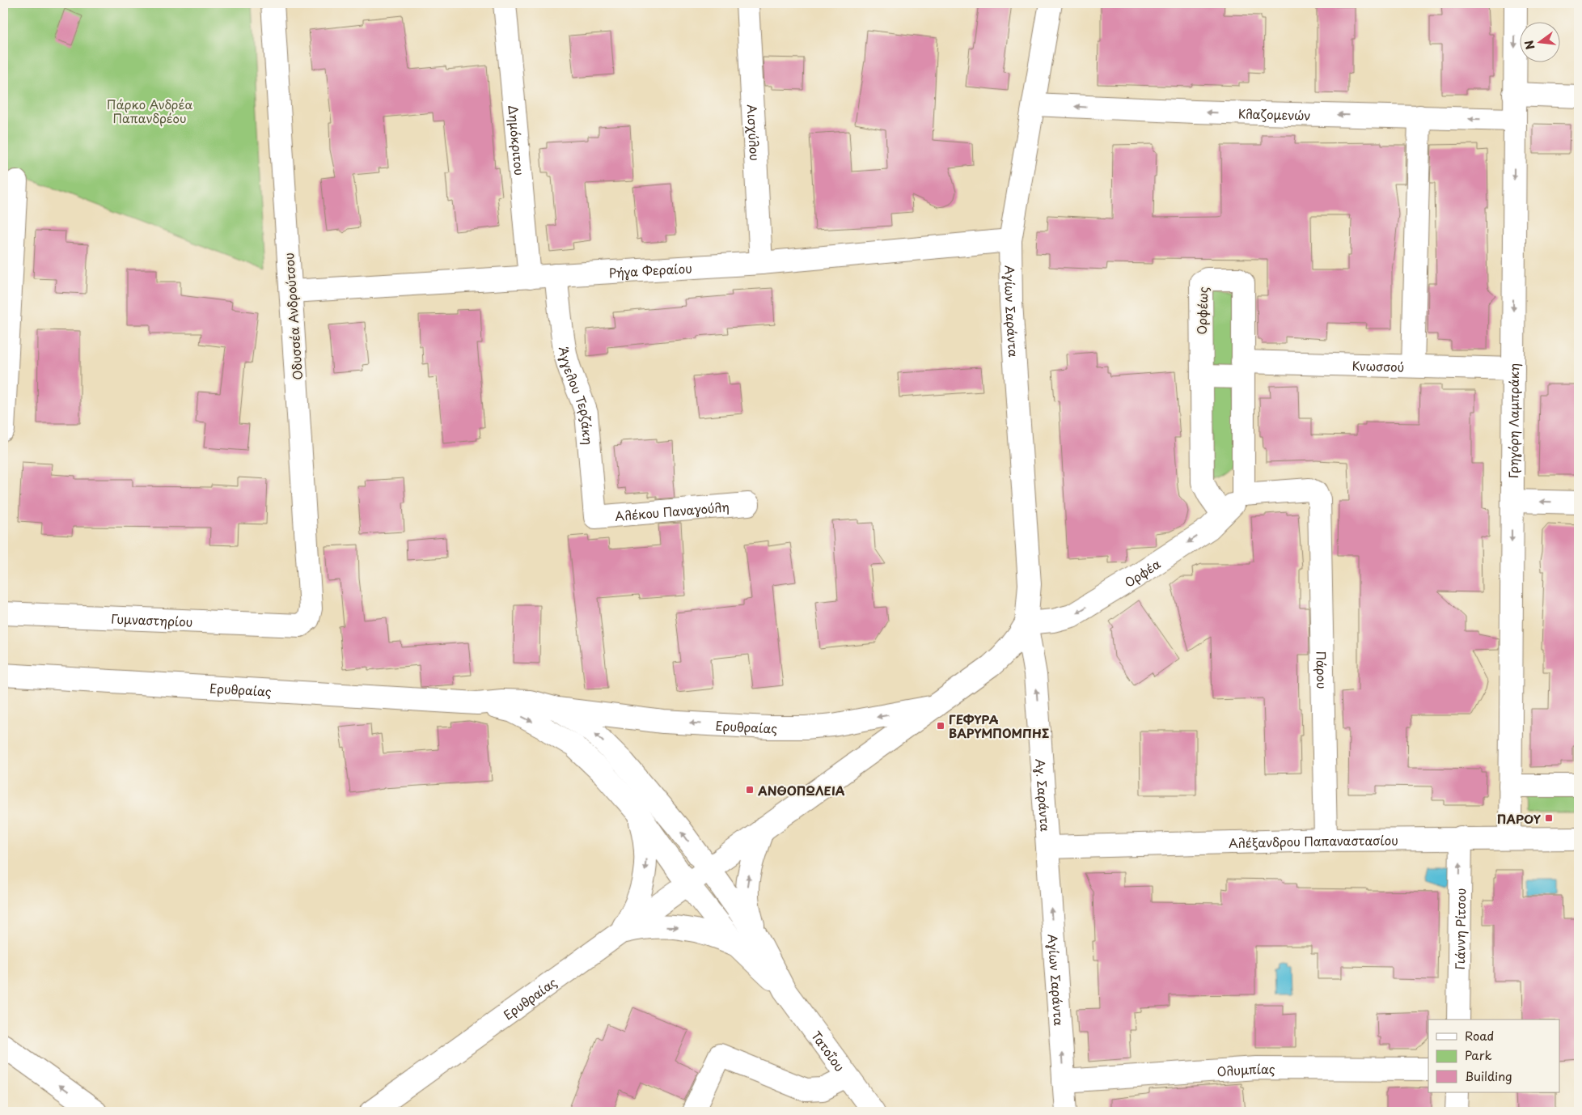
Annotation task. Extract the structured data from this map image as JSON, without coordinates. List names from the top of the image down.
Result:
{
  "streets": {
    "main road": [
      "Κλαζομενών",
      "Αισχύλου",
      "Δημόκριτου",
      "Ρήγα Φεραίου",
      "Ορφέως",
      "Αγίων Σαράντα",
      "Οδυσσέα Ανδρούτσου",
      "Κνωσσού",
      "Άγγελου Τερζάκη",
      "Γρηγόρη Λαμπράκη",
      "Αλέκου Παναγούλη",
      "Ορφέα",
      "Γυμναστηρίου",
      "Πάρου",
      "Ερυθραίας",
      "Αγ. Σαράντα",
      "Αλέξανδρου Παπαναστασίου",
      "Γιάννη Ρίτσου",
      "Τατοΐου",
      "Ολυμπίας"
    ]
  },
  "crossings": [
    ["Κλαζομενών", "Αγίων Σαράντα"],
    ["Κλαζομενών", "Γρηγόρη Λαμπράκη"],
    ["Αισχύλου", "Ρήγα Φεραίου"],
    ["Δημόκριτου", "Ρήγα Φεραίου"],
    ["Ρήγα Φεραίου", "Αγίων Σαράντα"],
    ["Ρήγα Φεραίου", "Οδυσσέα Ανδρούτσου"],
    ["Ρήγα Φεραίου", "Άγγελου Τερζάκη"],
    ["Ορφέως", "Κνωσσού"],
    ["Ορφέως", "Ορφέα"],
    ["Ορφέως", "Πάρου"],
    ["Αγίων Σαράντα", "Ορφέα"],
    ["Αγίων Σαράντα", "Ερυθραίας"],
    ["Αγίων Σαράντα", "Αγ. Σαράντα"],
    ["Αγίων Σαράντα", "Αλέξανδρου Παπαναστασίου"],
    ["Αγίων Σαράντα", "Ολυμπίας"],
    ["Οδυσσέα Ανδρούτσου", "Γυμναστηρίου"],
    ["Κνωσσού", "Γρηγόρη Λαμπράκη"],
    ["Άγγελου Τερζάκη", "Αλέκου Παναγούλη"],
    ["Γρηγόρη Λαμπράκη", "Αλέξανδρου Παπαναστασίου"],
    ["Ορφέα", "Πάρου"],
    ["Ορφέα", "Ερυθραίας"],
    ["Ορφέα", "Αγ. Σαράντα"],
    ["Πάρου", "Αλέξανδρου Παπαναστασίου"],
    ["Ερυθραίας", "Αγ. Σαράντα"],
    ["Ερυθραίας", "Τατοΐου"],
    ["Αγ. Σαράντα", "Αλέξανδρου Παπαναστασίου"],
    ["Αλέξανδρου Παπαναστασίου", "Γιάννη Ρίτσου"]
  ],
  "one_way": [
    "Κλαζομενών",
    "Ορφέα",
    "Αγ. Σαράντα",
    "Γιάννη Ρίτσου"
  ],
  "parks": ["Πάρκο Ανδρέα Παπανδρέου"],
  "places": {
    "transit": ["ΓΕΦΥΡΑ ΒΑΡΥΜΠΟΜΠΗΣ", "ΑΝΘΟΠΩΛΕΙΑ", "ΠΑΡΟΥ"]
  },
  "legend": ["Road", "Park", "Building"],
  "north": "left"
}
